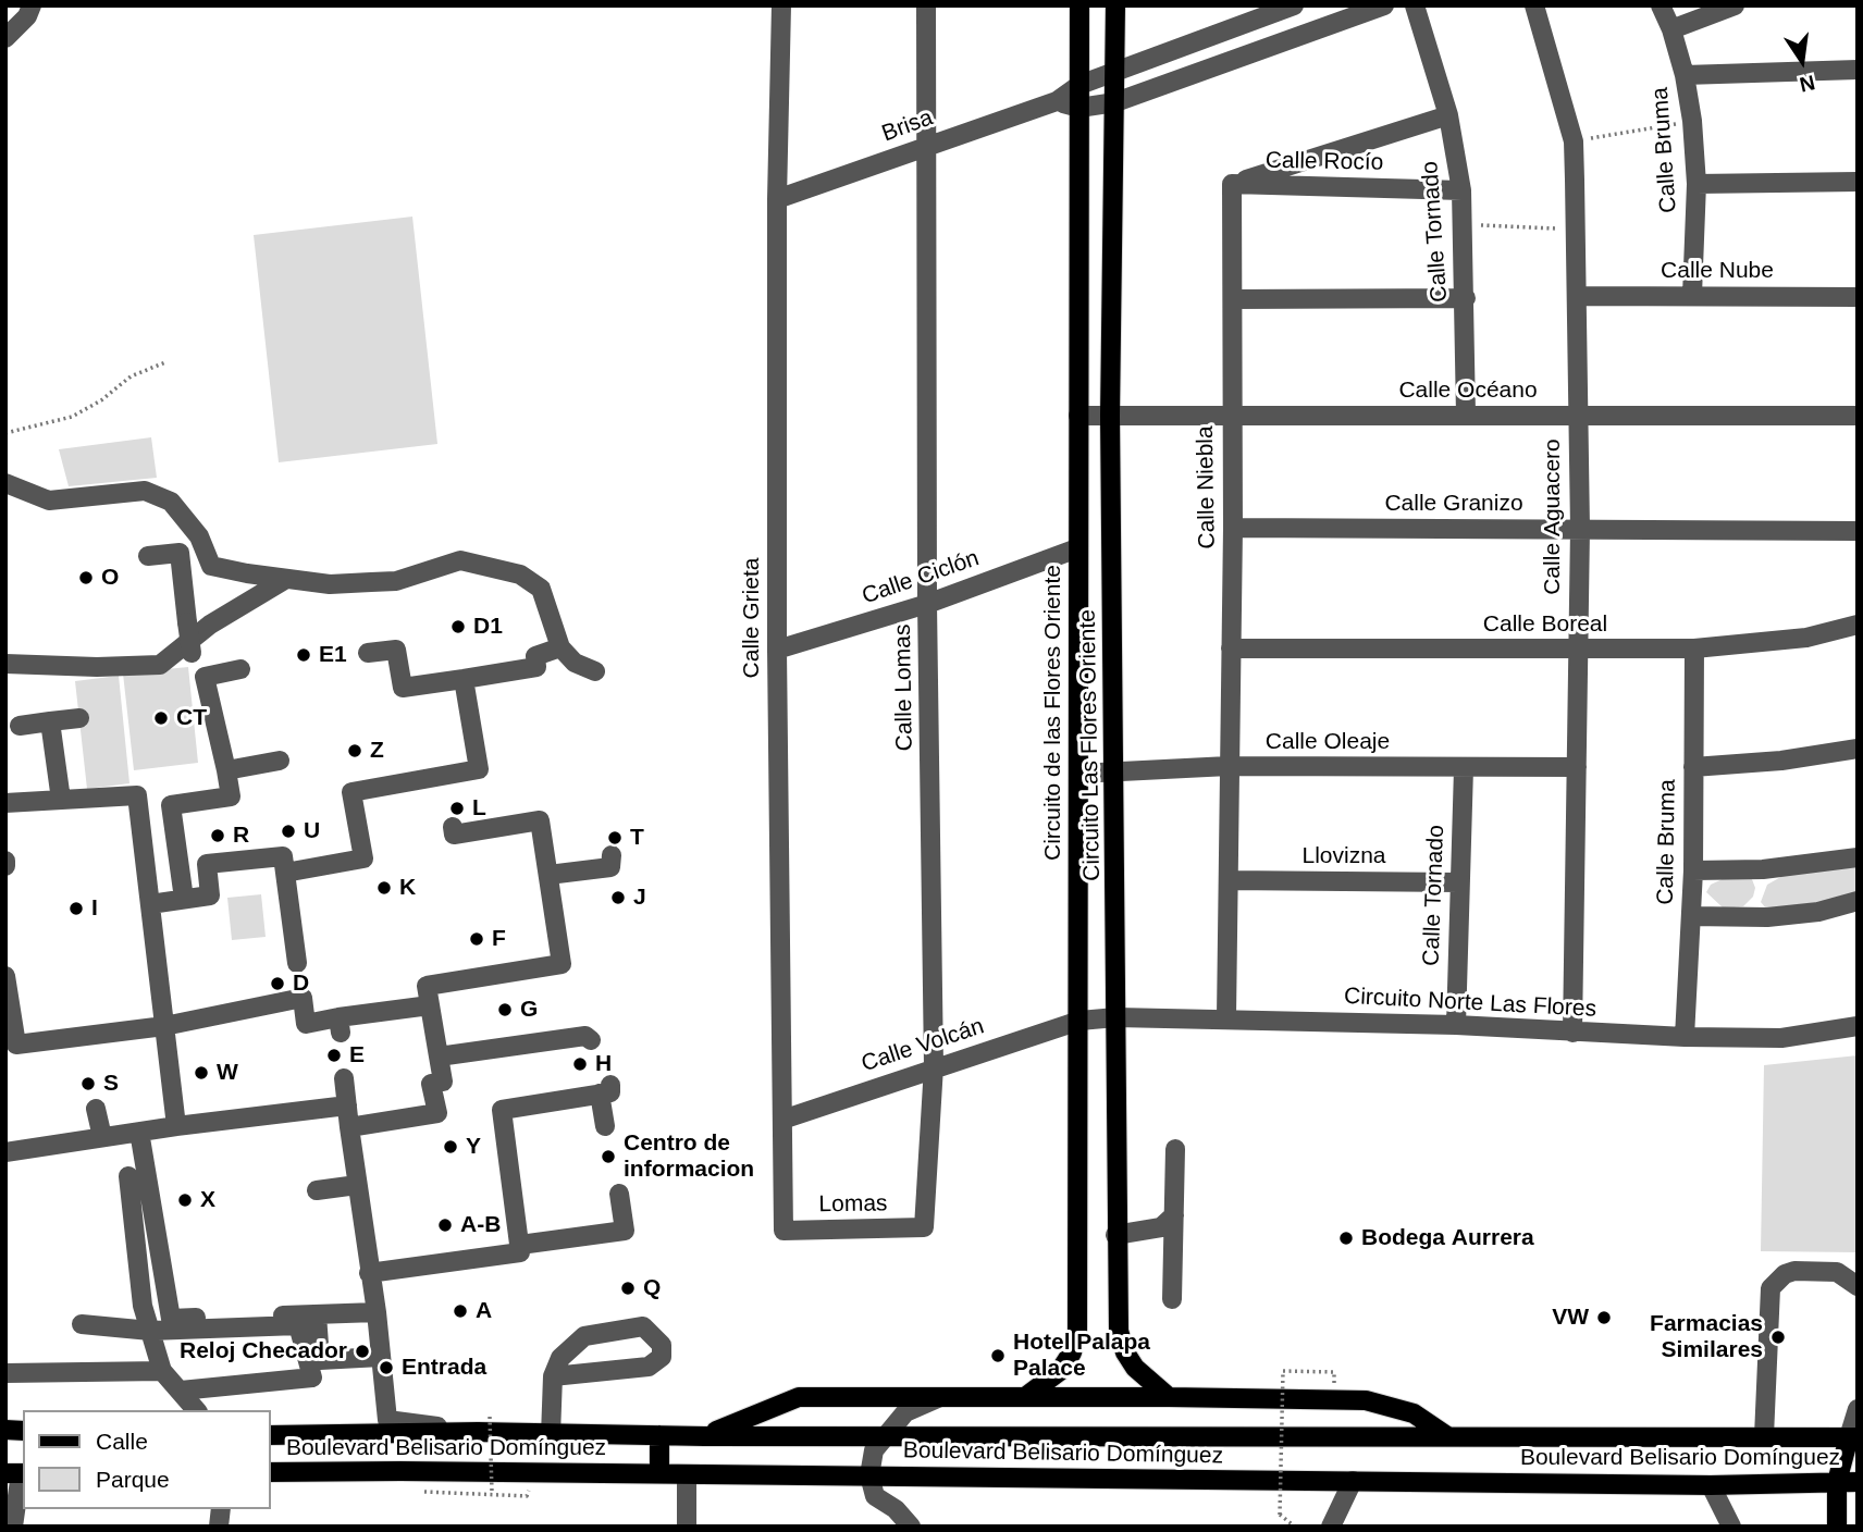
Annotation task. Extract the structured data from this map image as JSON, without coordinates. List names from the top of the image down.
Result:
{
  "streets": {
    "main road": ["Circuito de las Flores Oriente", "Circuito Las Flores Oriente", "Boulevard Belisario Domínguez"],
    "street": [
      "Brisa",
      "Calle Bruma",
      "Calle Rocío",
      "Calle Tornado",
      "Calle Nube",
      "Calle Océano",
      "Calle Niebla",
      "Calle Granizo",
      "Calle Aguacero",
      "Calle Ciclón",
      "Calle Grieta",
      "Calle Boreal",
      "Calle Lomas",
      "Calle Oleaje",
      "Llovizna",
      "Circuito Norte Las Flores",
      "Calle Volcán",
      "Lomas"
    ]
  },
  "crossings": [
    ["Brisa", "Calle Grieta"],
    ["Brisa", "Calle Lomas"],
    ["Brisa", "Circuito de las Flores Oriente"],
    ["Brisa", "Circuito Las Flores Oriente"],
    ["Calle Bruma", "Calle Nube"],
    ["Calle Bruma", "Calle Boreal"],
    ["Calle Bruma", "Circuito Norte Las Flores"],
    ["Calle Rocío", "Calle Tornado"],
    ["Calle Rocío", "Calle Niebla"],
    ["Calle Tornado", "Calle Océano"],
    ["Calle Tornado", "Calle Oleaje"],
    ["Calle Tornado", "Llovizna"],
    ["Calle Tornado", "Circuito Norte Las Flores"],
    ["Calle Nube", "Calle Aguacero"],
    ["Calle Océano", "Calle Niebla"],
    ["Calle Océano", "Calle Aguacero"],
    ["Calle Océano", "Circuito de las Flores Oriente"],
    ["Calle Océano", "Circuito Las Flores Oriente"],
    ["Calle Niebla", "Calle Granizo"],
    ["Calle Niebla", "Calle Boreal"],
    ["Calle Niebla", "Calle Oleaje"],
    ["Calle Niebla", "Llovizna"],
    ["Calle Niebla", "Circuito Norte Las Flores"],
    ["Calle Granizo", "Calle Aguacero"],
    ["Calle Aguacero", "Calle Boreal"],
    ["Calle Aguacero", "Calle Oleaje"],
    ["Calle Aguacero", "Circuito Norte Las Flores"],
    ["Calle Ciclón", "Calle Grieta"],
    ["Calle Ciclón", "Calle Lomas"],
    ["Calle Ciclón", "Circuito de las Flores Oriente"],
    ["Calle Grieta", "Calle Volcán"],
    ["Calle Grieta", "Lomas"],
    ["Calle Lomas", "Calle Volcán"],
    ["Calle Lomas", "Lomas"],
    ["Circuito de las Flores Oriente", "Calle Oleaje"],
    ["Circuito de las Flores Oriente", "Circuito Norte Las Flores"],
    ["Circuito de las Flores Oriente", "Calle Volcán"],
    ["Calle Oleaje", "Circuito Las Flores Oriente"],
    ["Circuito Las Flores Oriente", "Circuito Norte Las Flores"],
    ["Circuito Norte Las Flores", "Calle Volcán"]
  ],
  "places": [
    "O",
    "D1",
    "E1",
    "CT",
    "Z",
    "L",
    "U",
    "R",
    "T",
    "K",
    "J",
    "I",
    "F",
    "D",
    "G",
    "E",
    "H",
    "W",
    "S",
    "Y",
    "Centro de informacion",
    "X",
    "A-B",
    "Bodega Aurrera",
    "Q",
    "A",
    "VW",
    "Farmacias Similares",
    "Reloj Checador",
    "Hotel Palapa Palace",
    "Entrada"
  ],
  "legend": ["Calle", "Parque"],
  "north": "bottom"
}
